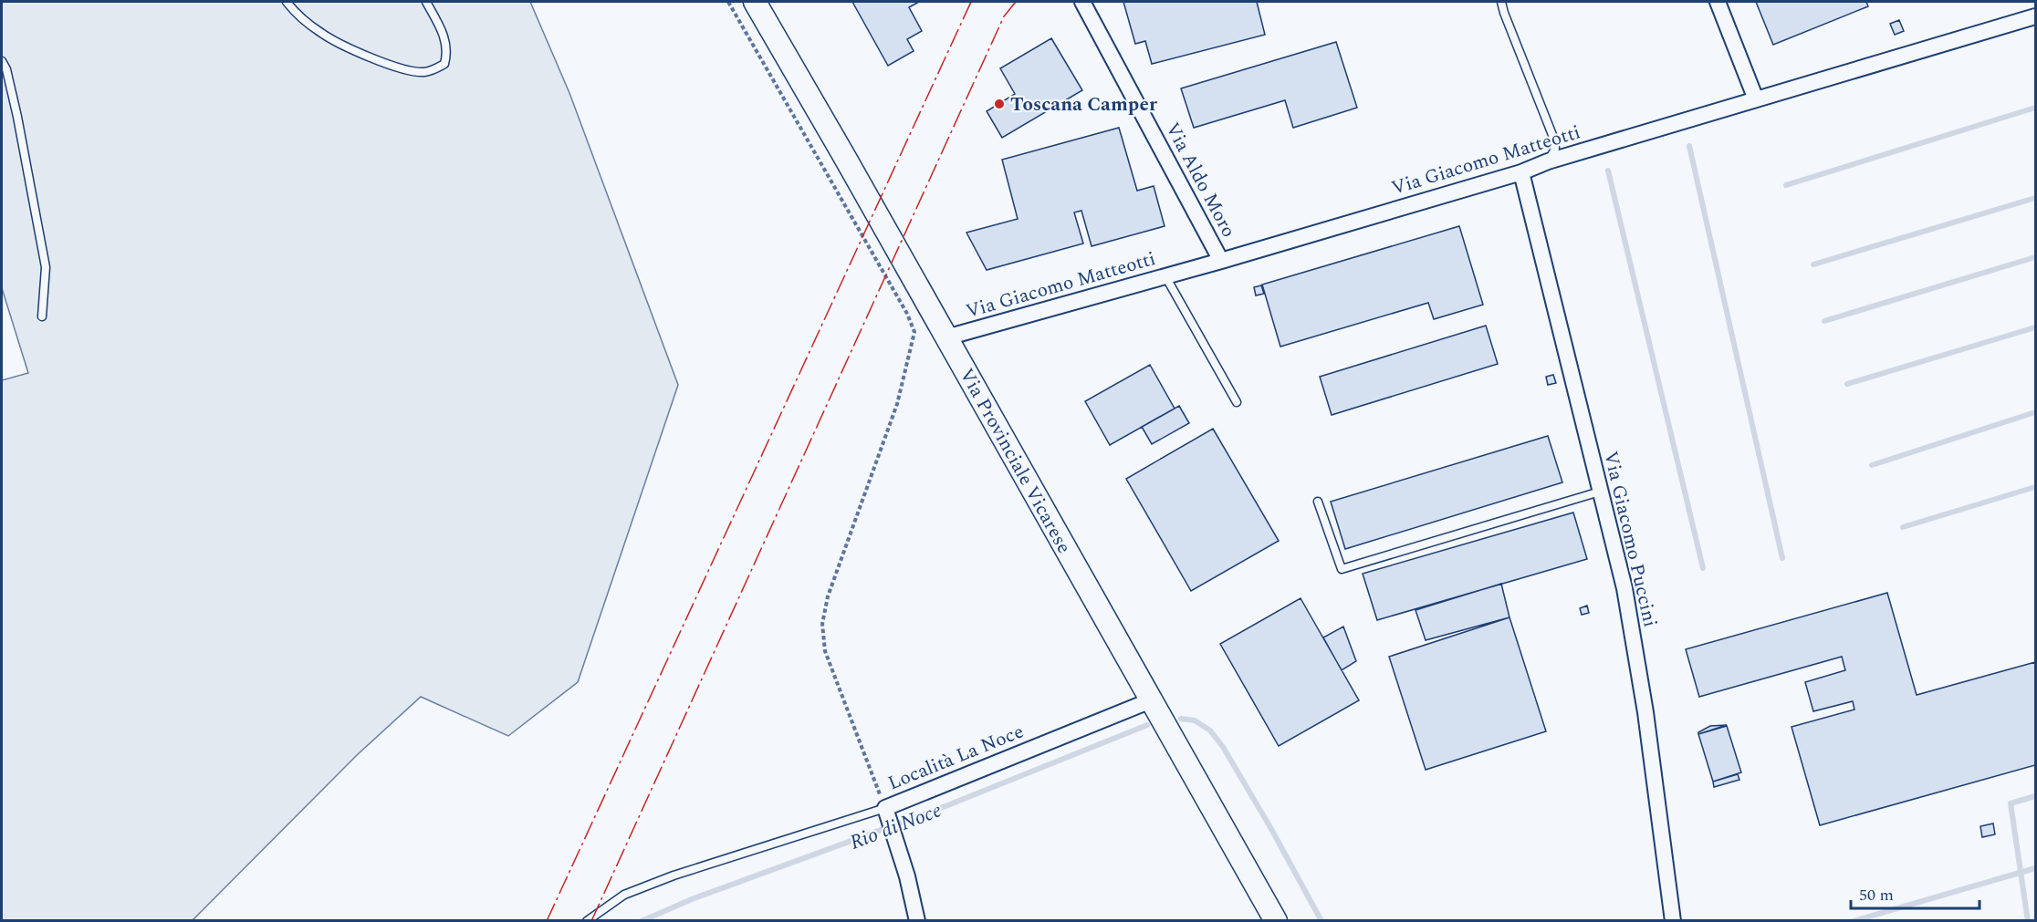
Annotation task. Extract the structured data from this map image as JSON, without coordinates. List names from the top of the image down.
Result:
{
  "streets": {
    "main road": ["Via Provinciale Vicarese"],
    "street": [
      "Via Giacomo Matteotti",
      "Via Aldo Moro",
      "Via Giacomo Puccini",
      "Località La Noce"
    ]
  },
  "crossings": [
    ["Via Giacomo Matteotti", "Via Aldo Moro"],
    ["Via Giacomo Matteotti", "Via Provinciale Vicarese"],
    ["Via Giacomo Matteotti", "Via Giacomo Puccini"],
    ["Via Provinciale Vicarese", "Località La Noce"]
  ],
  "water": ["Rio di Noce"],
  "places": ["Toscana Camper"],
  "scale_bar": "50 m"
}
